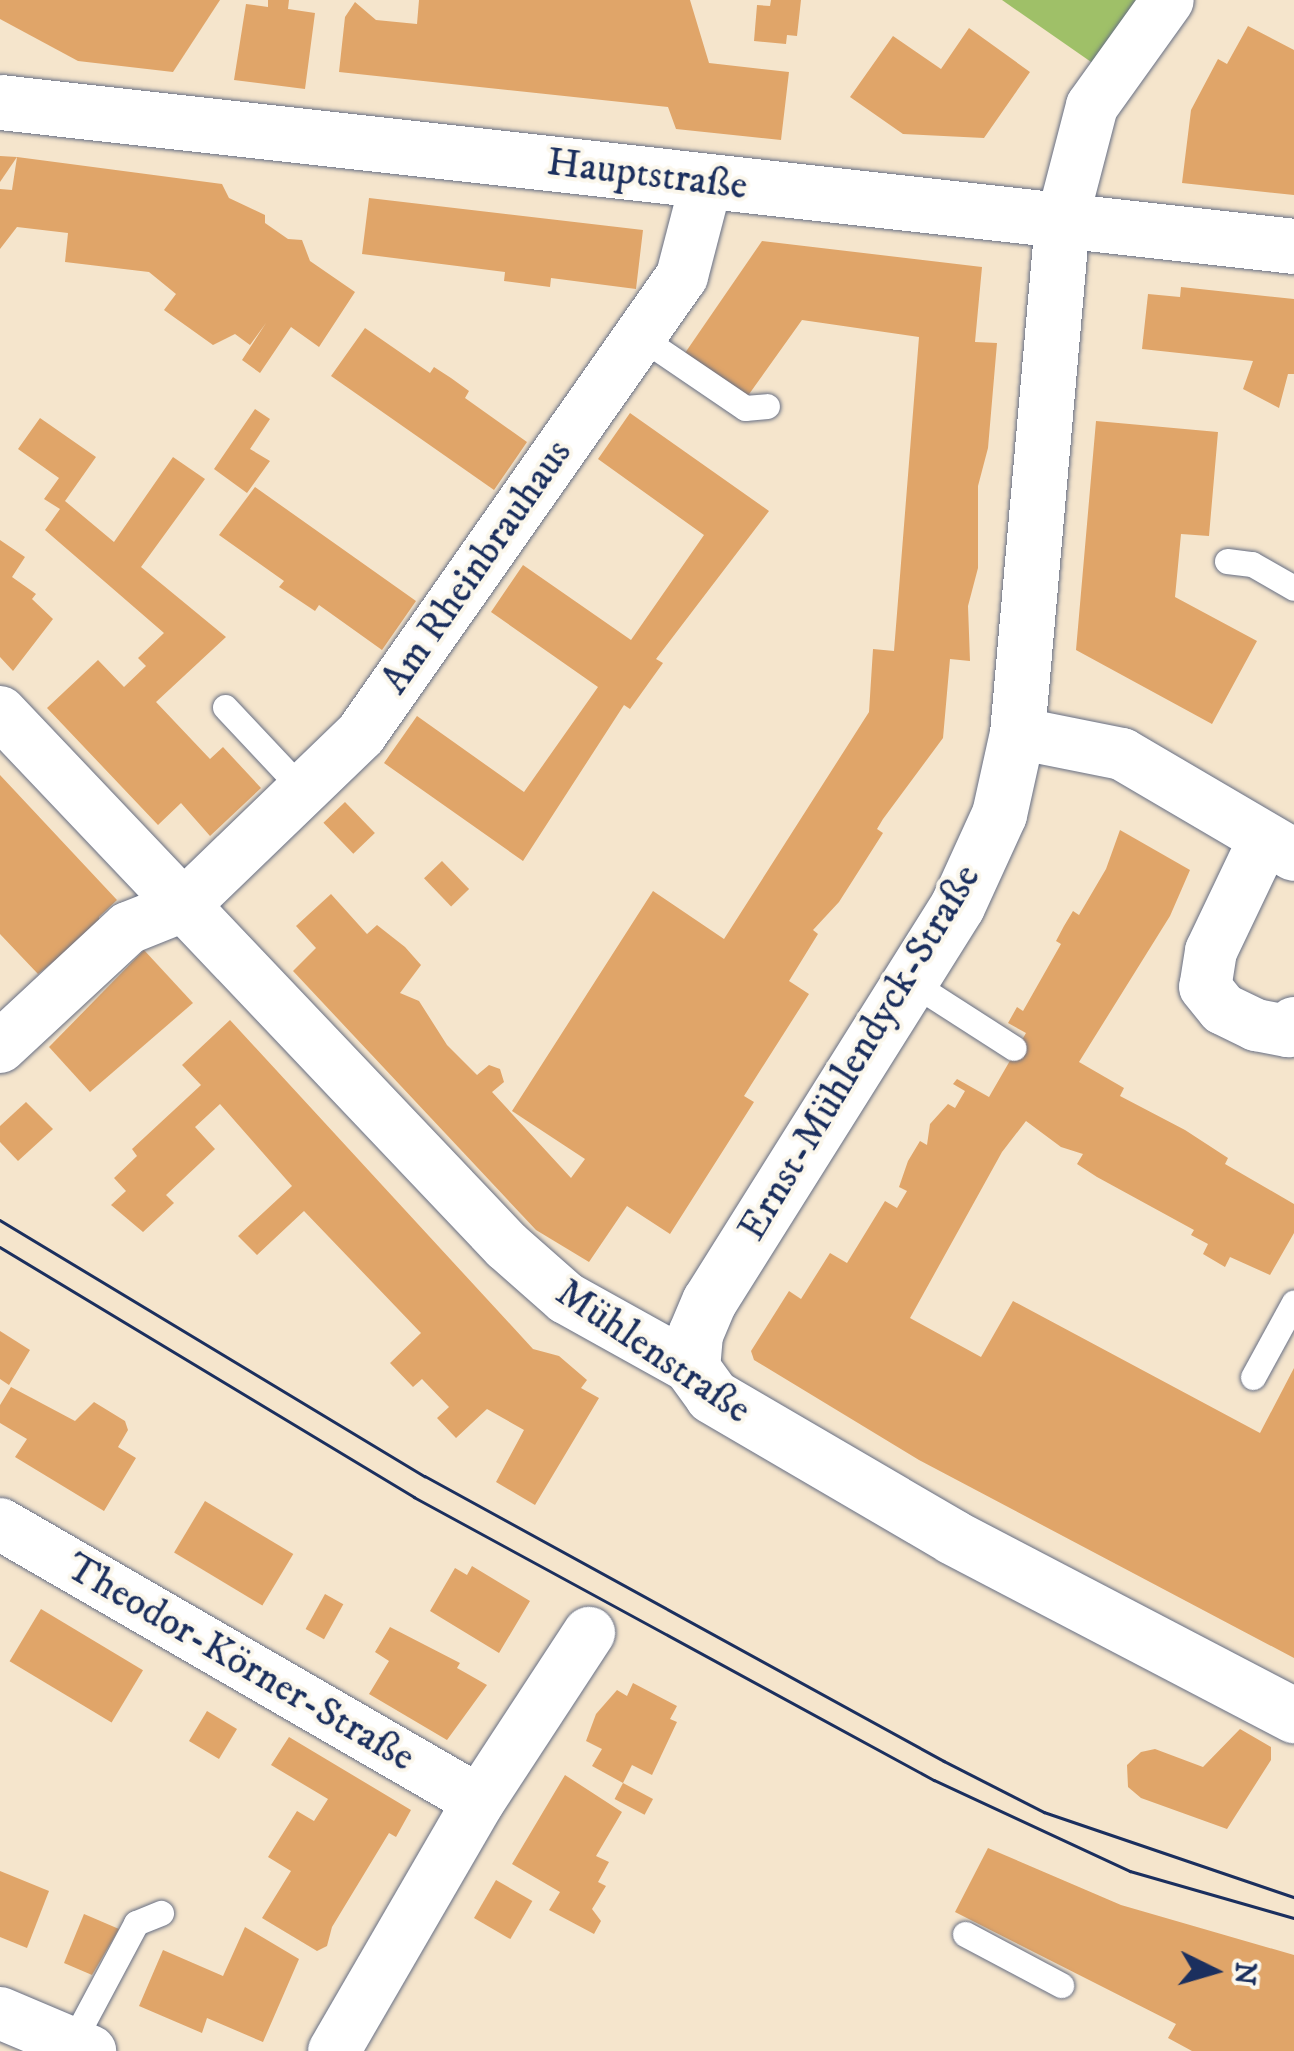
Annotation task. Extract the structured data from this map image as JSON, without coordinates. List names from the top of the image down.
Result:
{
  "streets": {
    "main road": ["Hauptstraße", "Ernst-Mühlendyck-Straße", "Mühlenstraße"],
    "street": ["Am Rheinbrauhaus", "Theodor-Körner-Straße"]
  },
  "crossings": [
    ["Hauptstraße", "Am Rheinbrauhaus"],
    ["Hauptstraße", "Ernst-Mühlendyck-Straße"],
    ["Am Rheinbrauhaus", "Mühlenstraße"],
    ["Ernst-Mühlendyck-Straße", "Mühlenstraße"]
  ],
  "north": "right"
}
